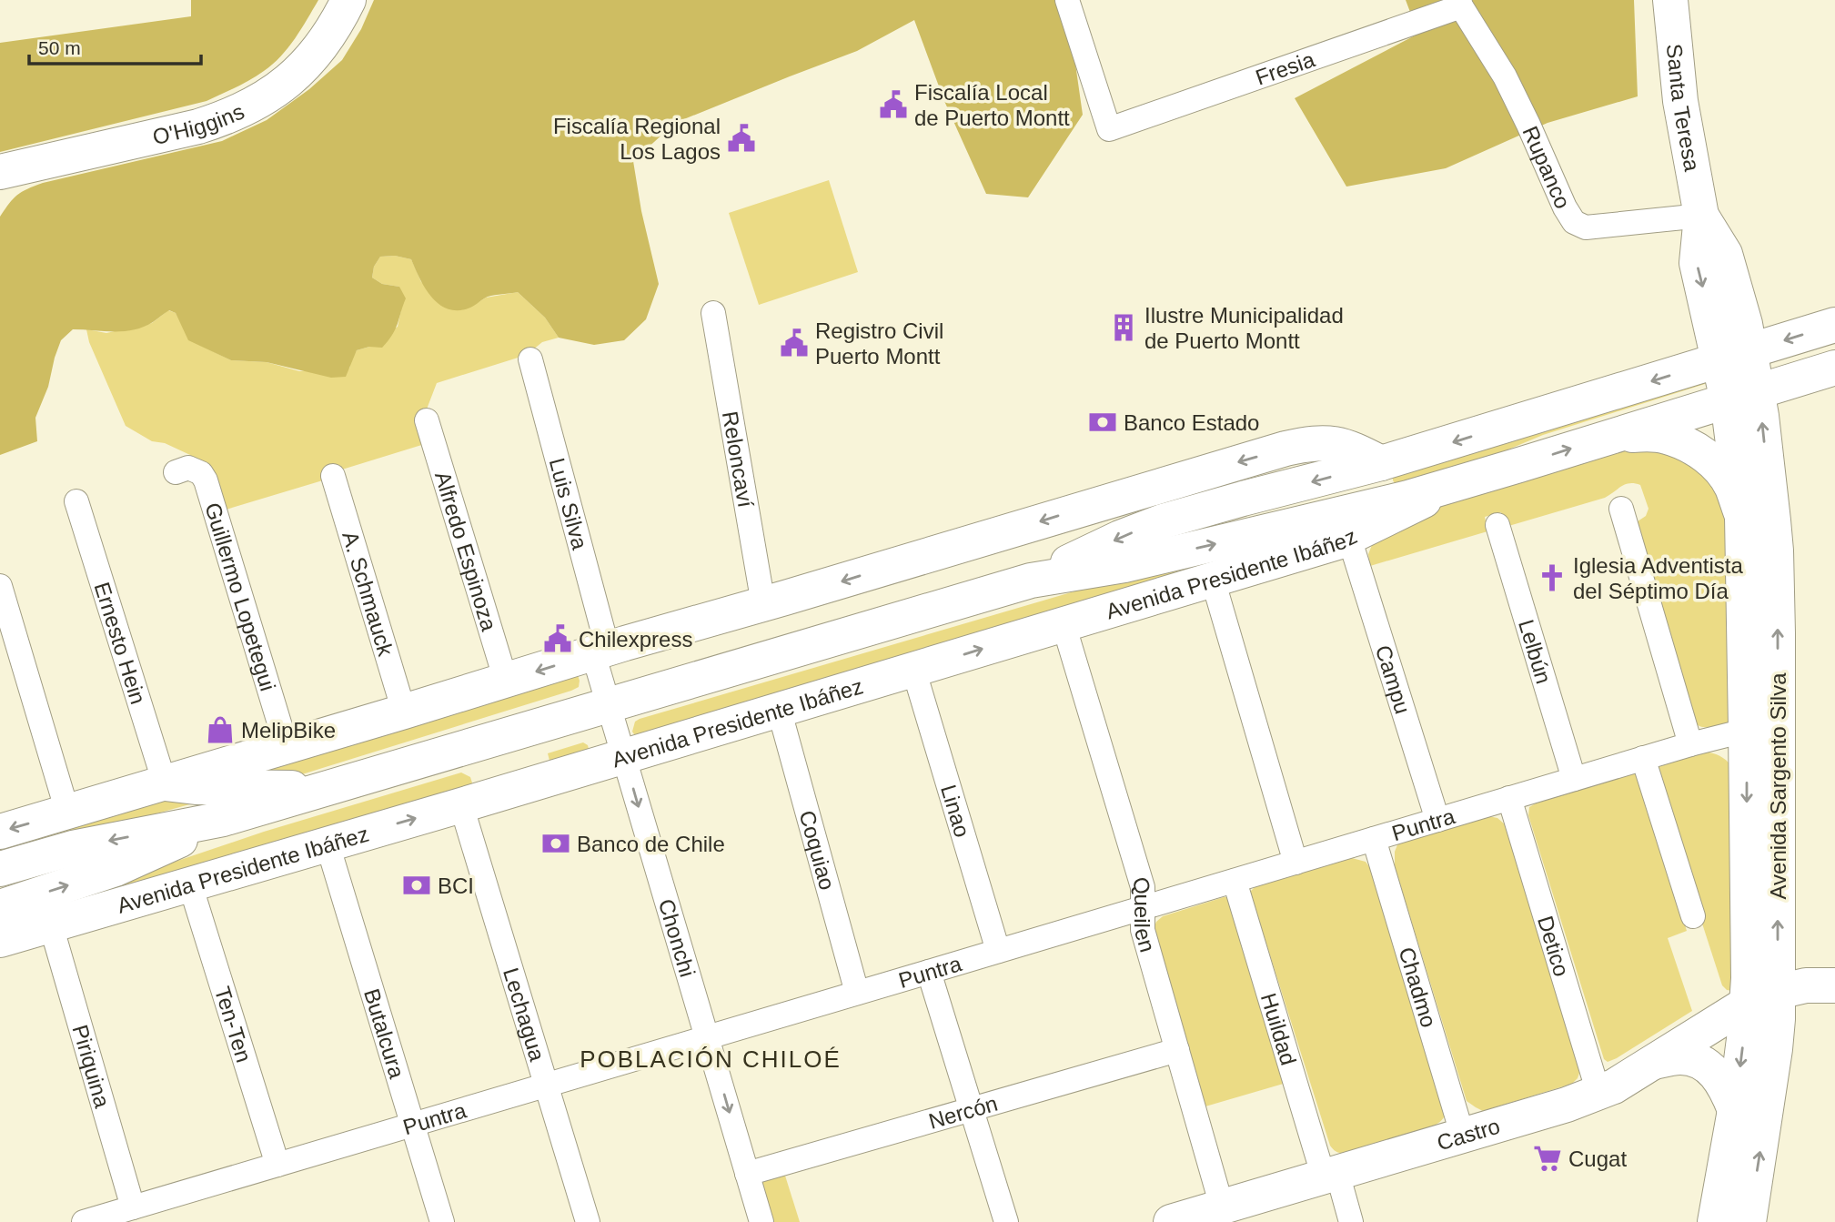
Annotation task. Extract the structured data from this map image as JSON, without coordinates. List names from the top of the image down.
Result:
{
  "streets": {
    "main road": [
      "Santa Teresa",
      "O'Higgins",
      "Avenida Presidente Ibáñez",
      "Avenida Sargento Silva",
      "Castro"
    ],
    "street": [
      "Fresia",
      "Rupanco",
      "Reloncaví",
      "Luis Silva",
      "Alfredo Espinoza",
      "A. Schmauck",
      "Guillermo Lopetegui",
      "Ernesto Hein",
      "Lelbún",
      "Campu",
      "Linao",
      "Puntra",
      "Coquiao",
      "Queilen",
      "Chonchi",
      "Detico",
      "Chadmo",
      "Lechagua",
      "Ten-Ten",
      "Huildad",
      "Butalcura",
      "Piriquina",
      "Nercón"
    ]
  },
  "crossings": [
    ["Fresia", "Rupanco"],
    ["Santa Teresa", "Rupanco"],
    ["Santa Teresa", "Avenida Presidente Ibáñez"],
    ["Santa Teresa", "Avenida Sargento Silva"],
    ["Luis Silva", "Chonchi"],
    ["Avenida Presidente Ibáñez", "Campu"],
    ["Avenida Presidente Ibáñez", "Avenida Sargento Silva"],
    ["Avenida Presidente Ibáñez", "Linao"],
    ["Avenida Presidente Ibáñez", "Coquiao"],
    ["Avenida Presidente Ibáñez", "Queilen"],
    ["Avenida Presidente Ibáñez", "Chonchi"],
    ["Avenida Presidente Ibáñez", "Lechagua"],
    ["Avenida Presidente Ibáñez", "Ten-Ten"],
    ["Avenida Presidente Ibáñez", "Butalcura"],
    ["Avenida Presidente Ibáñez", "Piriquina"],
    ["Lelbún", "Puntra"],
    ["Campu", "Puntra"],
    ["Avenida Sargento Silva", "Puntra"],
    ["Avenida Sargento Silva", "Castro"],
    ["Linao", "Puntra"],
    ["Puntra", "Coquiao"],
    ["Puntra", "Queilen"],
    ["Puntra", "Chonchi"],
    ["Puntra", "Detico"],
    ["Puntra", "Chadmo"],
    ["Puntra", "Lechagua"],
    ["Puntra", "Ten-Ten"],
    ["Puntra", "Huildad"],
    ["Puntra", "Butalcura"],
    ["Puntra", "Piriquina"],
    ["Queilen", "Nercón"],
    ["Queilen", "Castro"],
    ["Chonchi", "Nercón"],
    ["Detico", "Castro"],
    ["Chadmo", "Castro"],
    ["Huildad", "Castro"]
  ],
  "one_way": ["Chonchi"],
  "districts": ["POBLACIÓN CHILOÉ"],
  "places": {
    "public building": [
      "Fiscalía Local de Puerto Montt",
      "Fiscalía Regional Los Lagos",
      "Registro Civil Puerto Montt",
      "Chilexpress"
    ],
    "building": ["Ilustre Municipalidad de Puerto Montt"],
    "bank": ["Banco Estado", "Banco de Chile", "BCI"],
    "church": ["Iglesia Adventista del Séptimo Día"],
    "shop": ["MelipBike"],
    "supermarket": ["Cugat"]
  },
  "scale_bar": "50 m"
}
